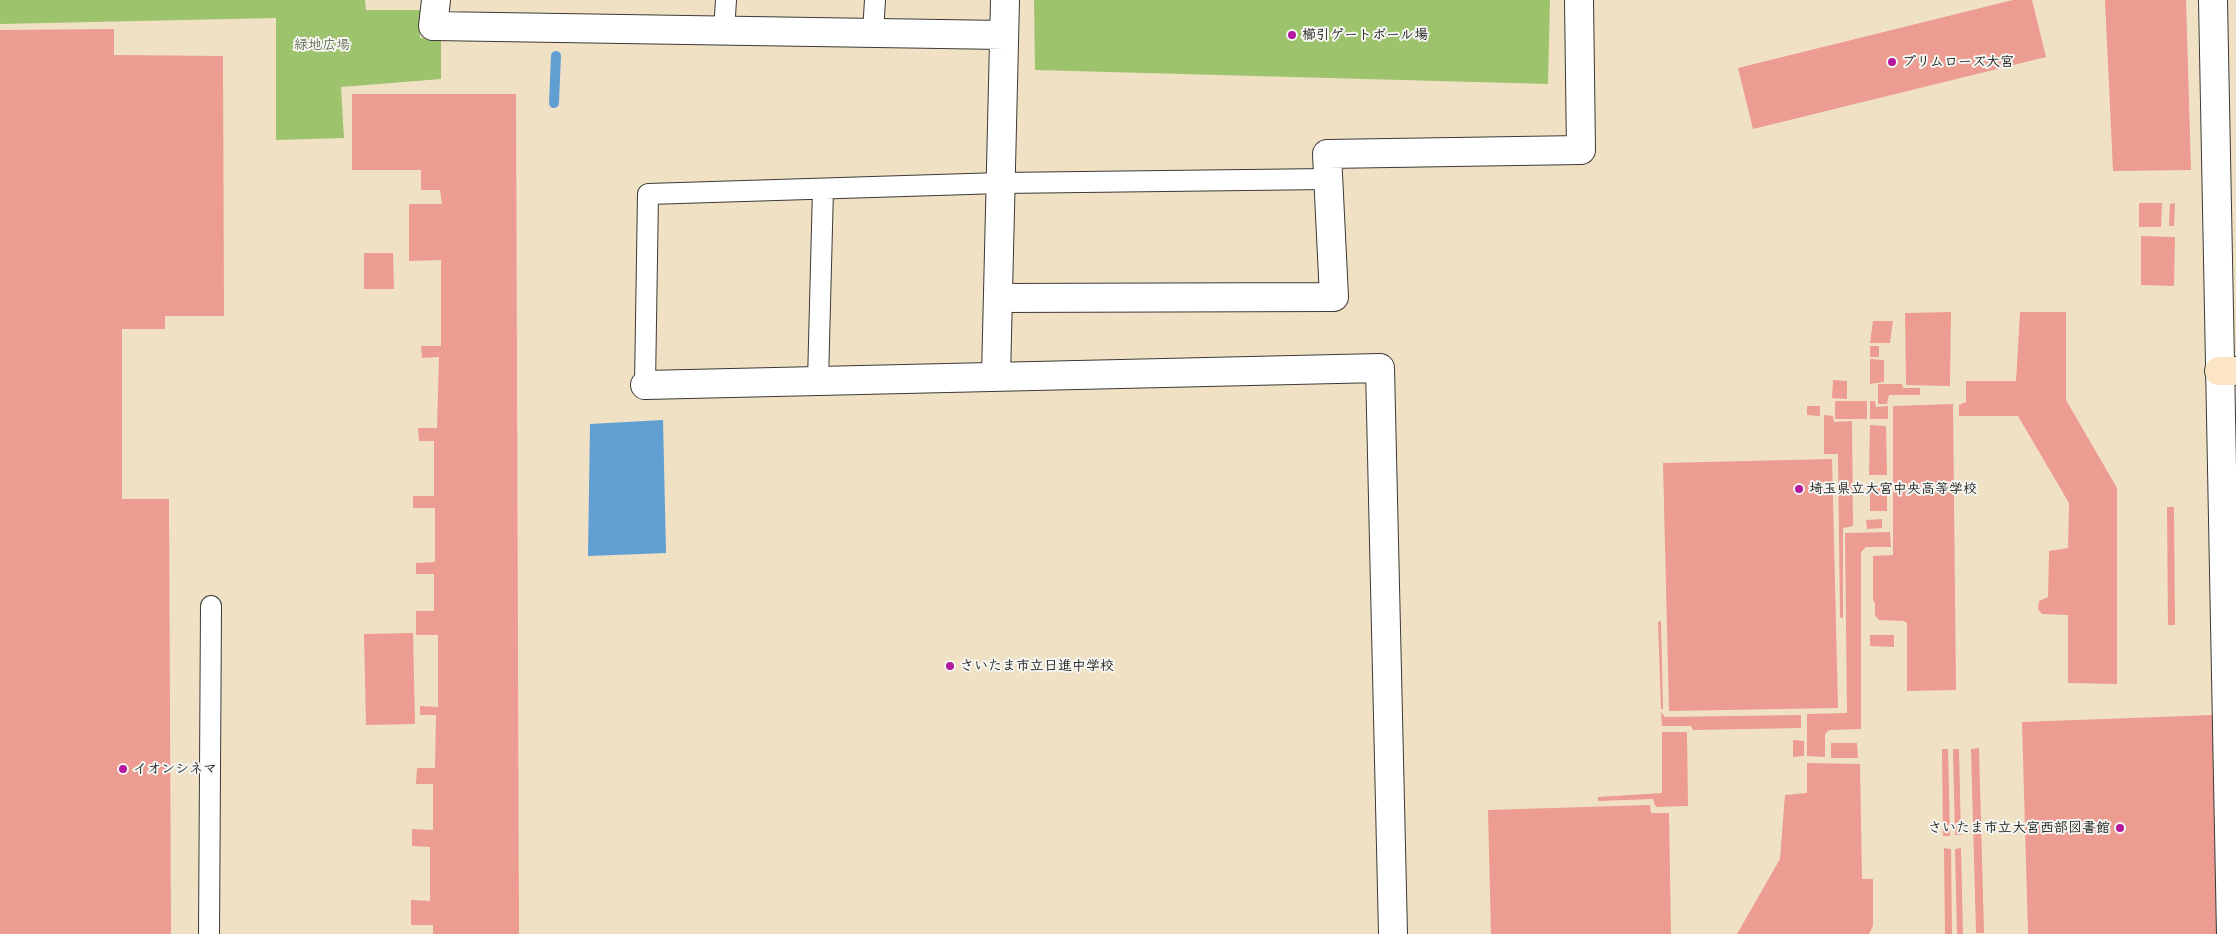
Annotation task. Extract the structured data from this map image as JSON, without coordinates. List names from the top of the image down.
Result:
{
  "parks": ["緑地広場"],
  "places": [
    "櫛引ゲートボール場",
    "プリムローズ大宮",
    "埼玉県立大宮中央高等学校",
    "さいたま市立日進中学校",
    "イオンシネマ",
    "さいたま市立大宮西部図書館"
  ]
}
